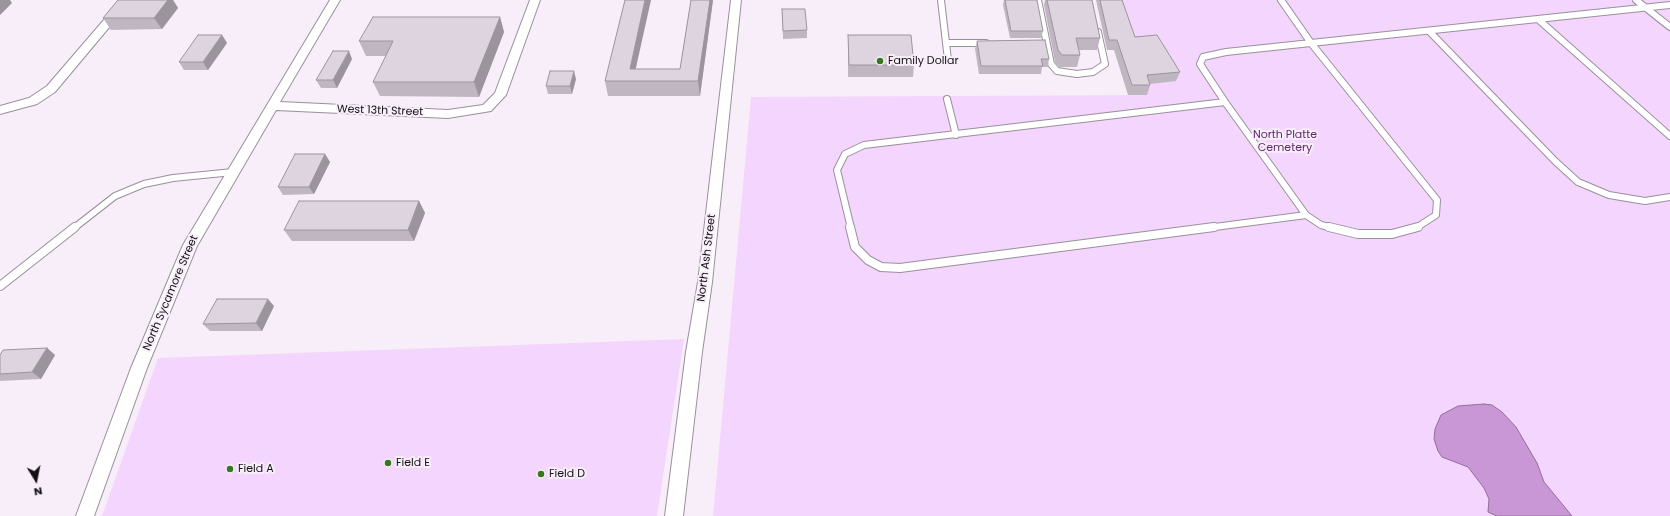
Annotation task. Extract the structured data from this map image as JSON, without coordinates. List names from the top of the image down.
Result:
{
  "streets": {
    "street": ["West 13th Street", "North Ash Street", "North Sycamore Street"]
  },
  "crossings": [
    ["West 13th Street", "North Sycamore Street"]
  ],
  "parks": ["North Platte Cemetery"],
  "places": [
    "Family Dollar",
    "Field E",
    "Field A",
    "Field D"
  ],
  "north": "bottom"
}
